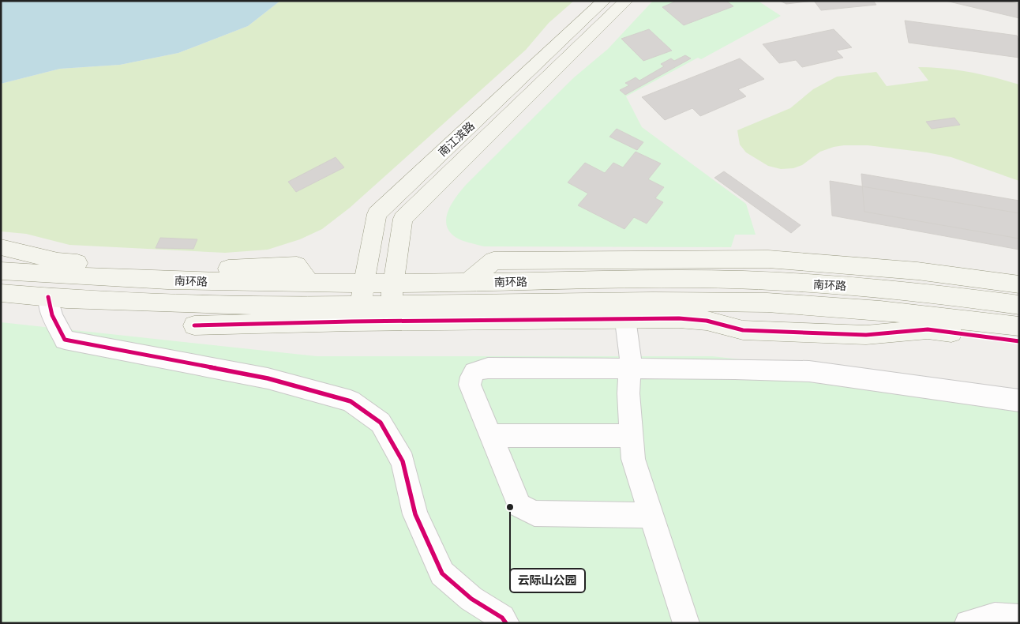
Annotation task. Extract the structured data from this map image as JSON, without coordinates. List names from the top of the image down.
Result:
{
  "streets": {
    "main road": ["南江滨路", "南环路"]
  },
  "crossings": [
    ["南江滨路", "南环路"]
  ],
  "places": ["云际山公园"]
}
